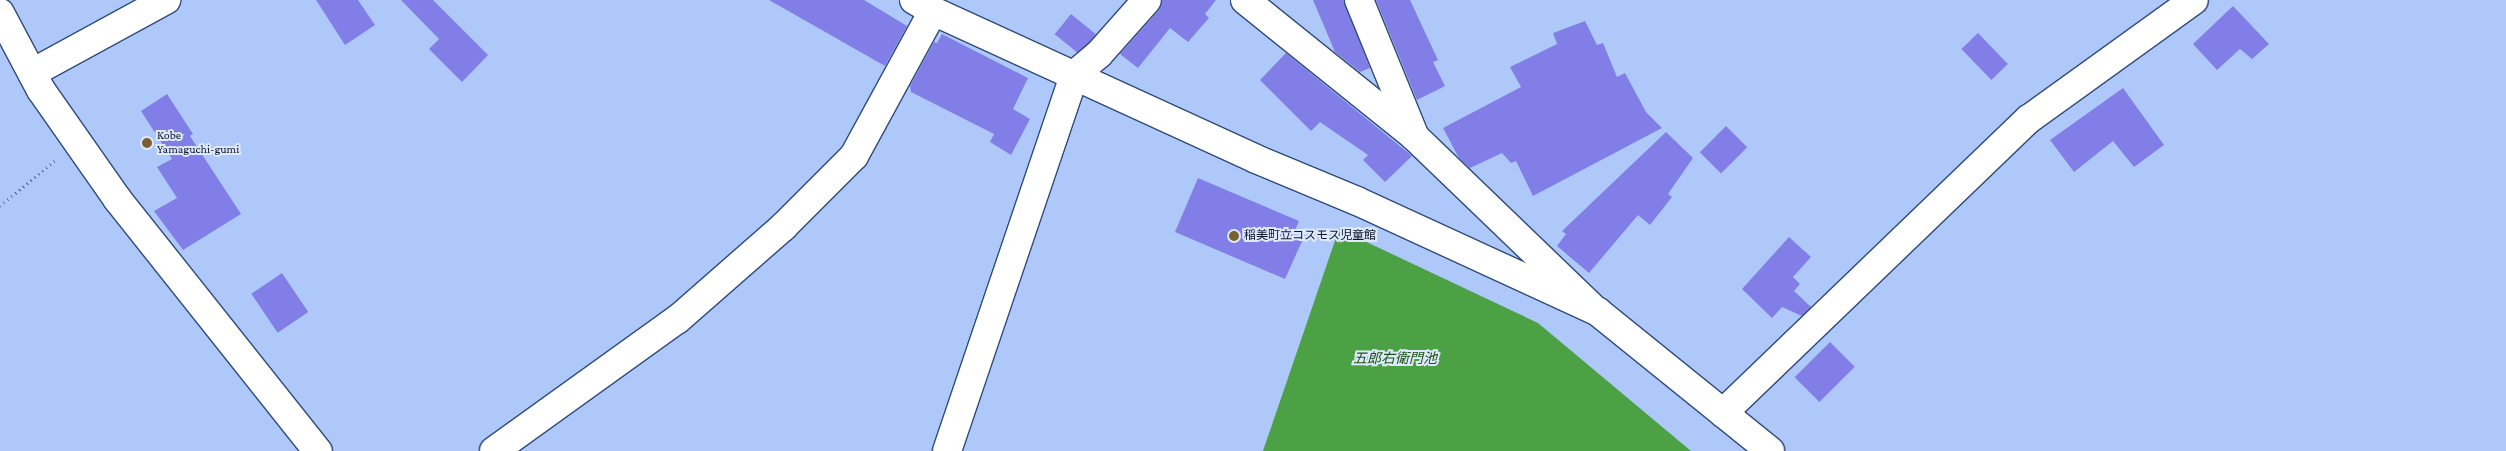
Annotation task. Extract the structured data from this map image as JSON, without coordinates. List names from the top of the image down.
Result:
{
  "water": ["五郎右衛門池"],
  "places": ["Kobe Yamaguchi-gumi", "稲美町立コスモス児童館"]
}
